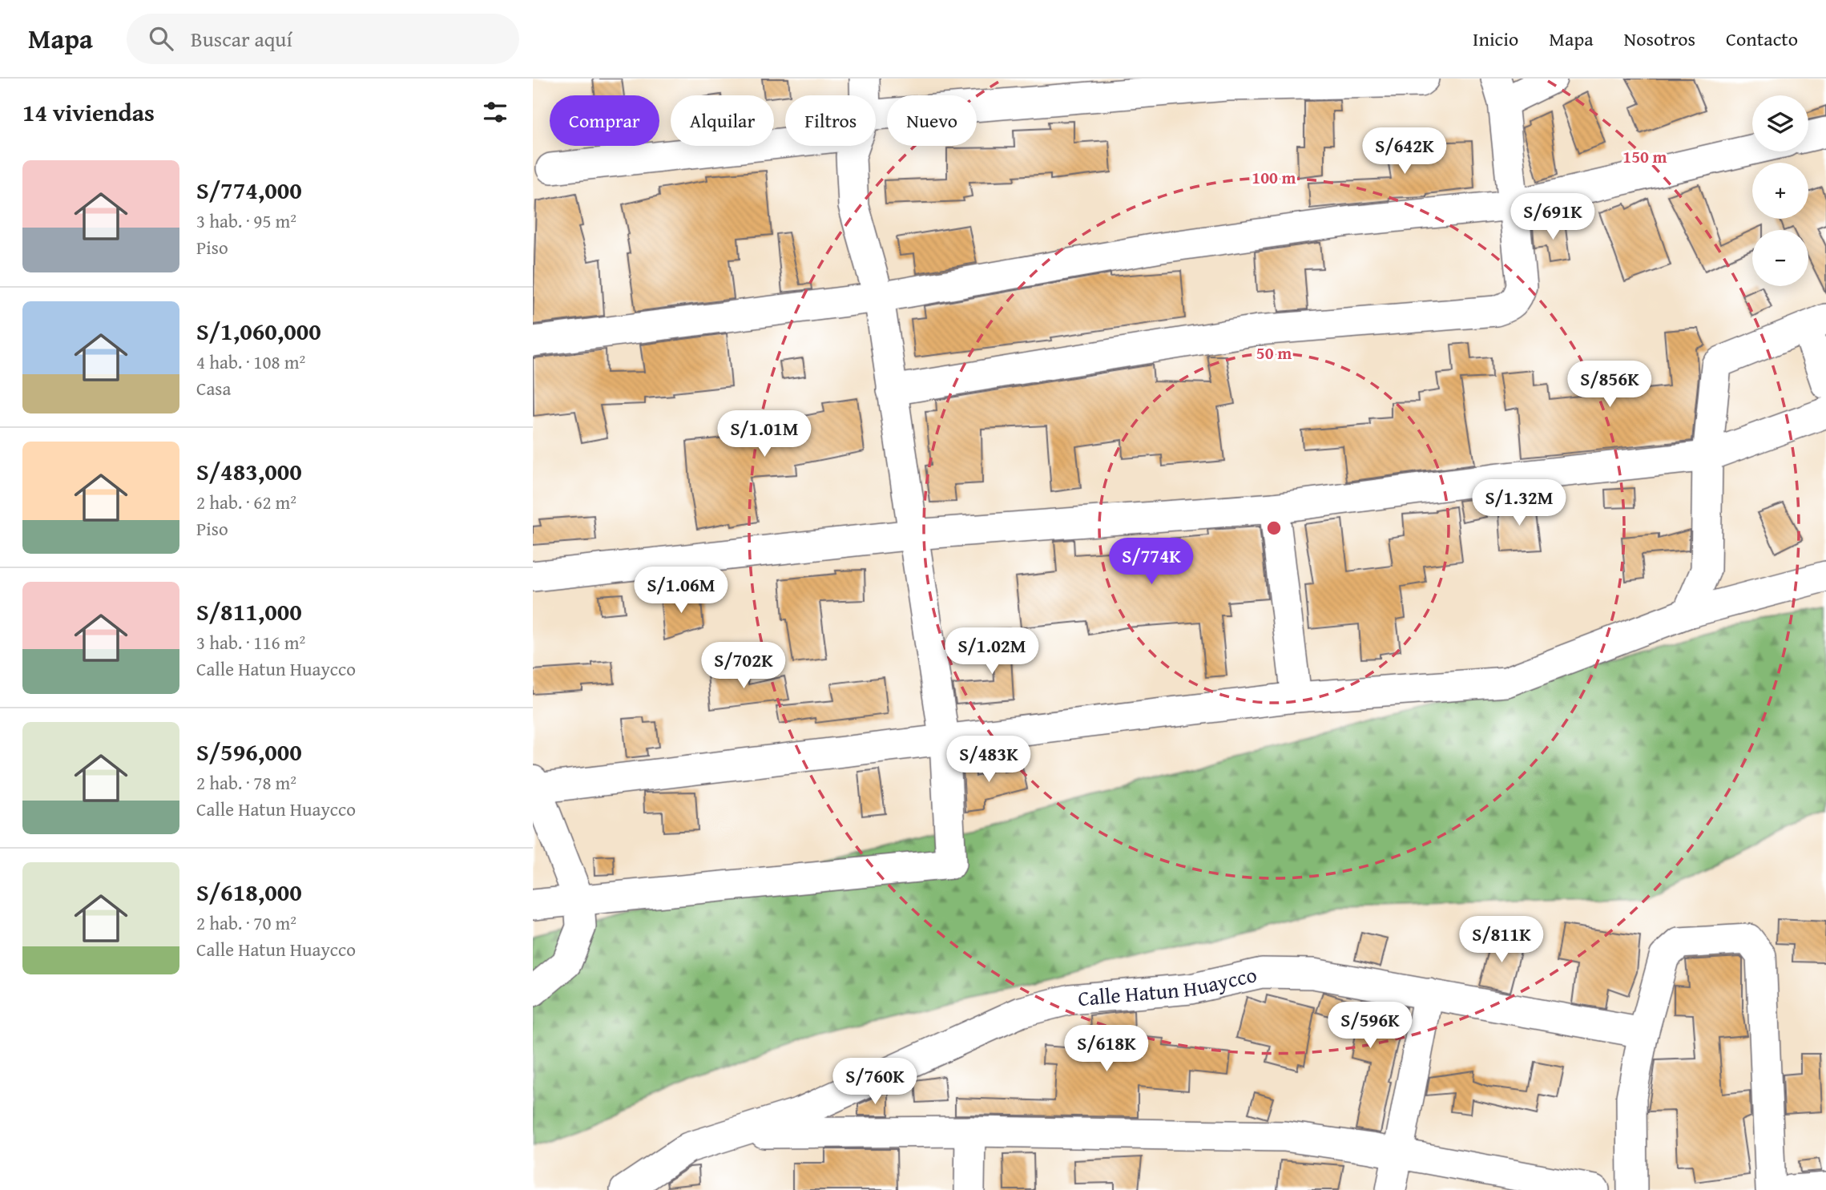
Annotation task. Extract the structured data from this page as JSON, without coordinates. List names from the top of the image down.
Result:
{
  "streets": {
    "street": ["Calle Hatun Huaycco"]
  },
  "page": {
    "header": "Mapa",
    "search": "Buscar aquí",
    "nav": [
      "Inicio",
      "Mapa",
      "Nosotros",
      "Contacto"
    ],
    "heading": "14 viviendas",
    "map_buttons": ["+", "−"],
    "chip": [
      "Comprar",
      "Alquilar",
      "Filtros",
      "Nuevo"
    ],
    "price": [
      "S/642K",
      "S/691K",
      "S/856K",
      "S/1.01M",
      "S/1.32M",
      "S/774K",
      "S/1.06M",
      "S/1.02M",
      "S/702K",
      "S/483K",
      "S/811K",
      "S/596K",
      "S/618K",
      "S/760K"
    ],
    "list": [
      {
        "name": "S/774,000",
        "note": "3 hab. · 95 m² · Piso"
      },
      {
        "name": "S/1,060,000",
        "note": "4 hab. · 108 m² · Casa"
      },
      {
        "name": "S/483,000",
        "note": "2 hab. · 62 m² · Piso"
      },
      {
        "name": "S/811,000",
        "note": "3 hab. · 116 m² · Calle Hatun Huaycco"
      },
      {
        "name": "S/596,000",
        "note": "2 hab. · 78 m² · Calle Hatun Huaycco"
      },
      {
        "name": "S/618,000",
        "note": "2 hab. · 70 m² · Calle Hatun Huaycco"
      }
    ]
  },
  "rings": ["150 m", "100 m", "50 m"]
}
